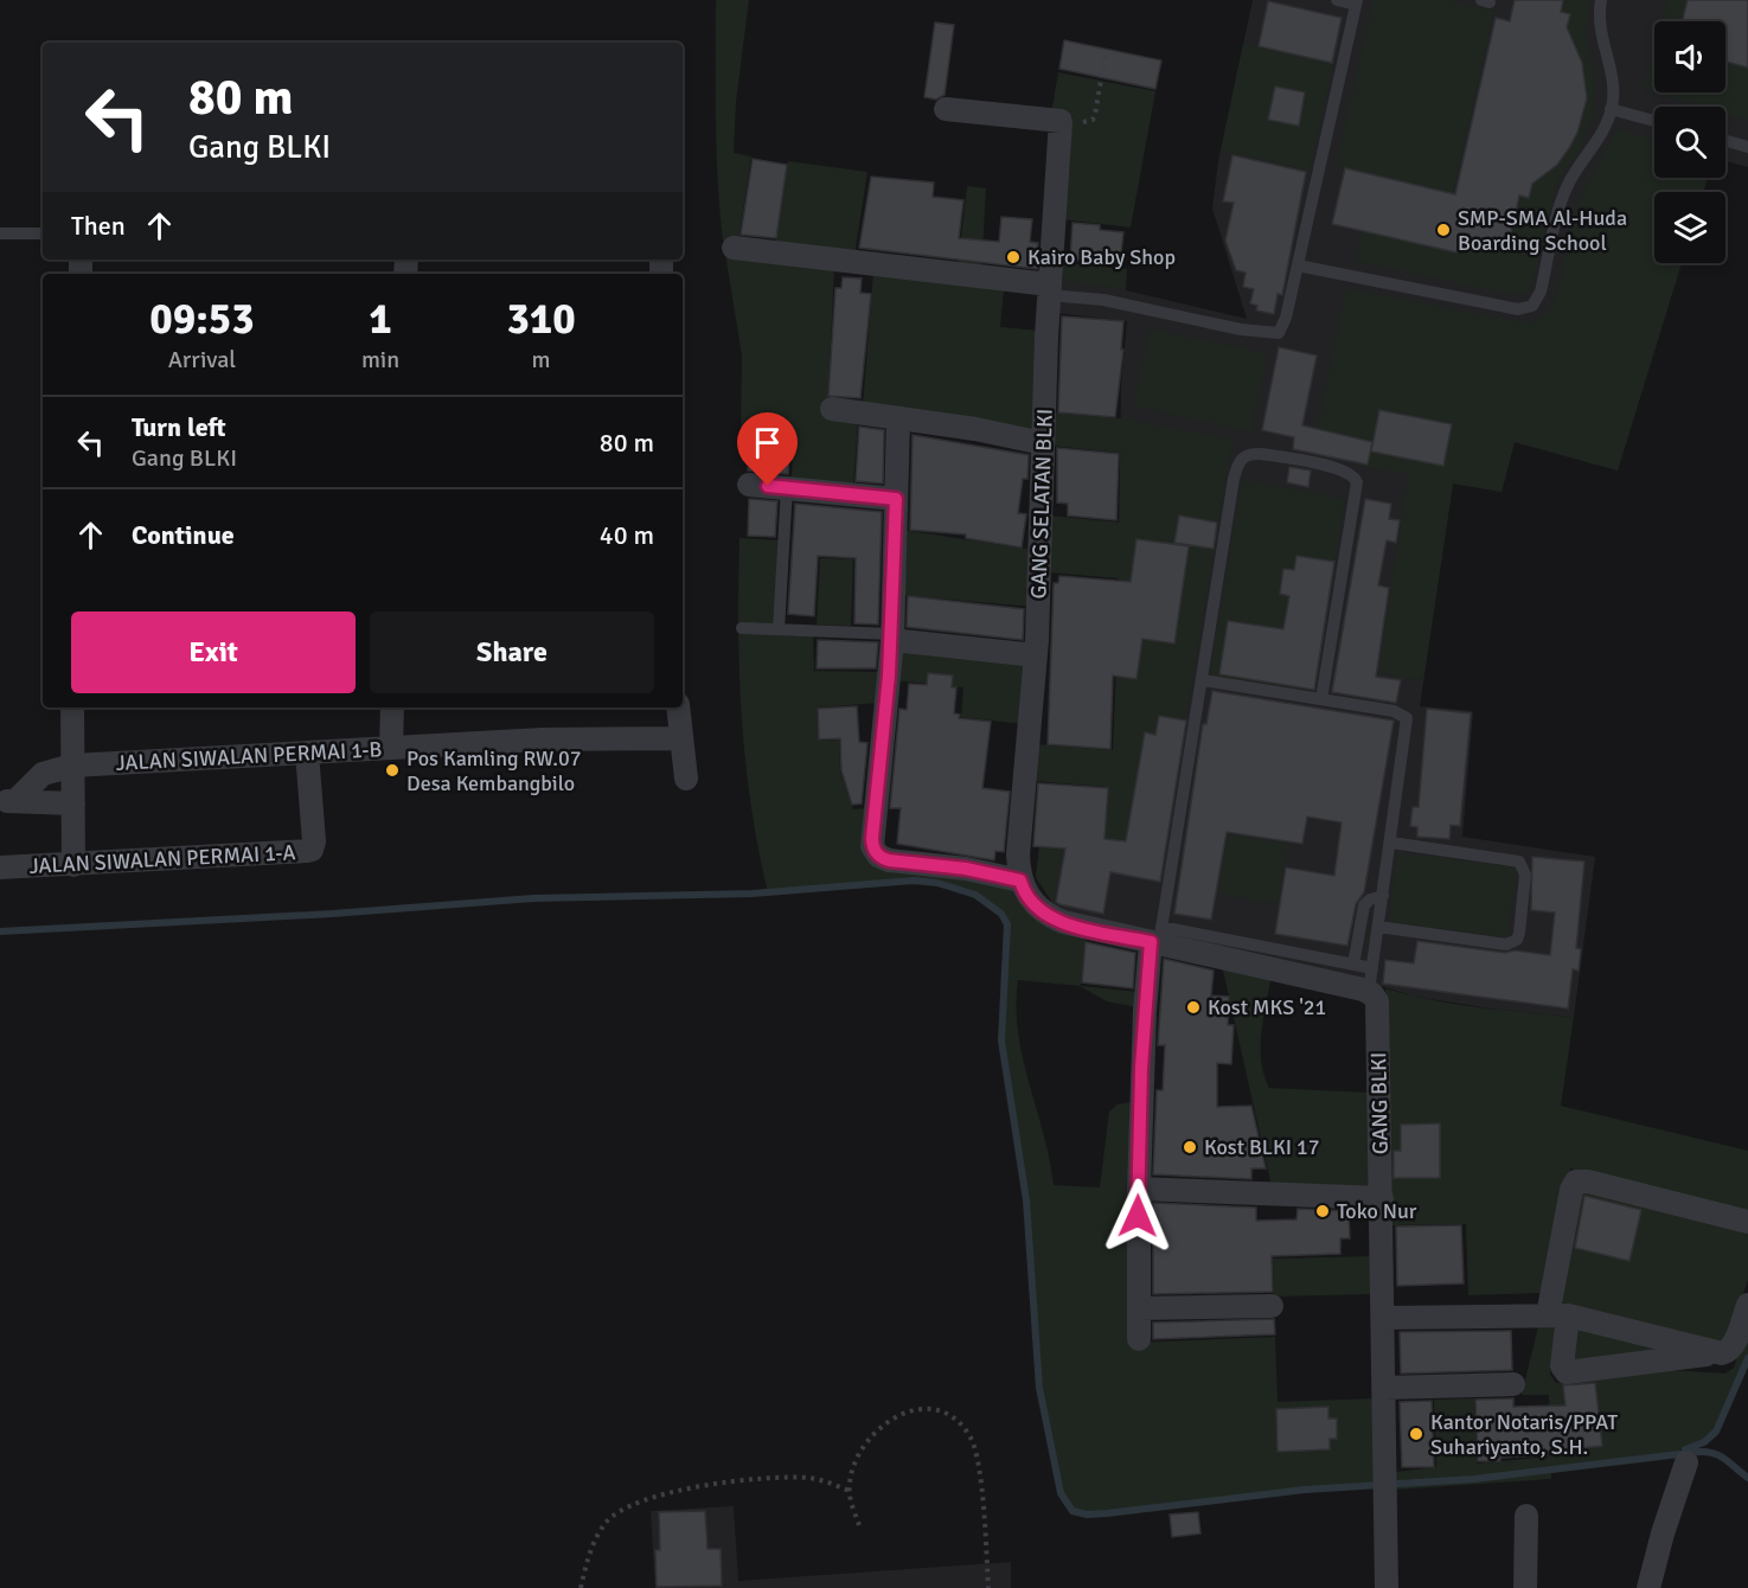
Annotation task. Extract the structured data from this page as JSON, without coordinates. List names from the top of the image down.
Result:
{
  "streets": {
    "street": [
      "GANG SELATAN BLKI",
      "JALAN SIWALAN PERMAI 1-B",
      "JALAN SIWALAN PERMAI 1-A",
      "GANG BLKI"
    ]
  },
  "crossings": [
    ["JALAN SIWALAN PERMAI 1-B", "JALAN SIWALAN PERMAI 1-A"]
  ],
  "places": [
    "SMP-SMA Al-Huda Boarding School",
    "Kairo Baby Shop",
    "Pos Kamling RW.07 Desa Kembangbilo",
    "Kost MKS '21",
    "Kost BLKI 17",
    "Toko Nur",
    "Kantor Notaris/PPAT Suhariyanto, S.H."
  ],
  "page": {
    "turn": ["80 m", "Gang BLKI"],
    "then": "Then",
    "eta": [
      "09:53",
      "Arrival",
      "1",
      "min",
      "310",
      "m"
    ],
    "list": [
      {
        "name": "Turn left",
        "note": "Gang BLKI",
        "value": "80 m"
      },
      {
        "name": "Continue",
        "value": "40 m"
      }
    ],
    "buttons": ["Exit", "Share"]
  }
}
